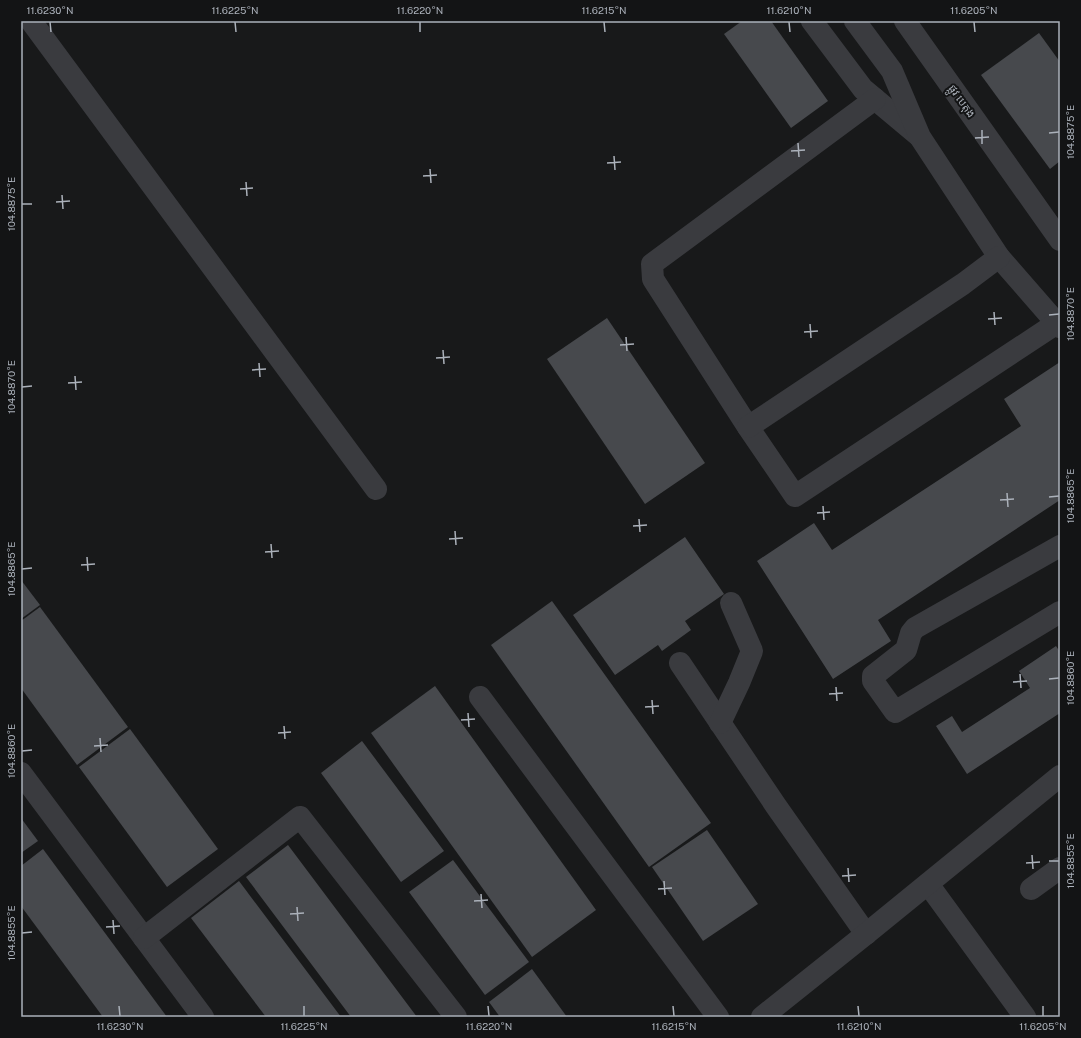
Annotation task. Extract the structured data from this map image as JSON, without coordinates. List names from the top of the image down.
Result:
{
  "streets": {
    "street": ["ផ្លូវ បេតុង"]
  },
  "coordinates": [
    "11.6230°N",
    "11.6225°N",
    "11.6220°N",
    "11.6215°N",
    "11.6210°N",
    "11.6205°N",
    "104.8875°E",
    "104.8870°E",
    "104.8865°E",
    "104.8860°E",
    "104.8855°E"
  ]
}
